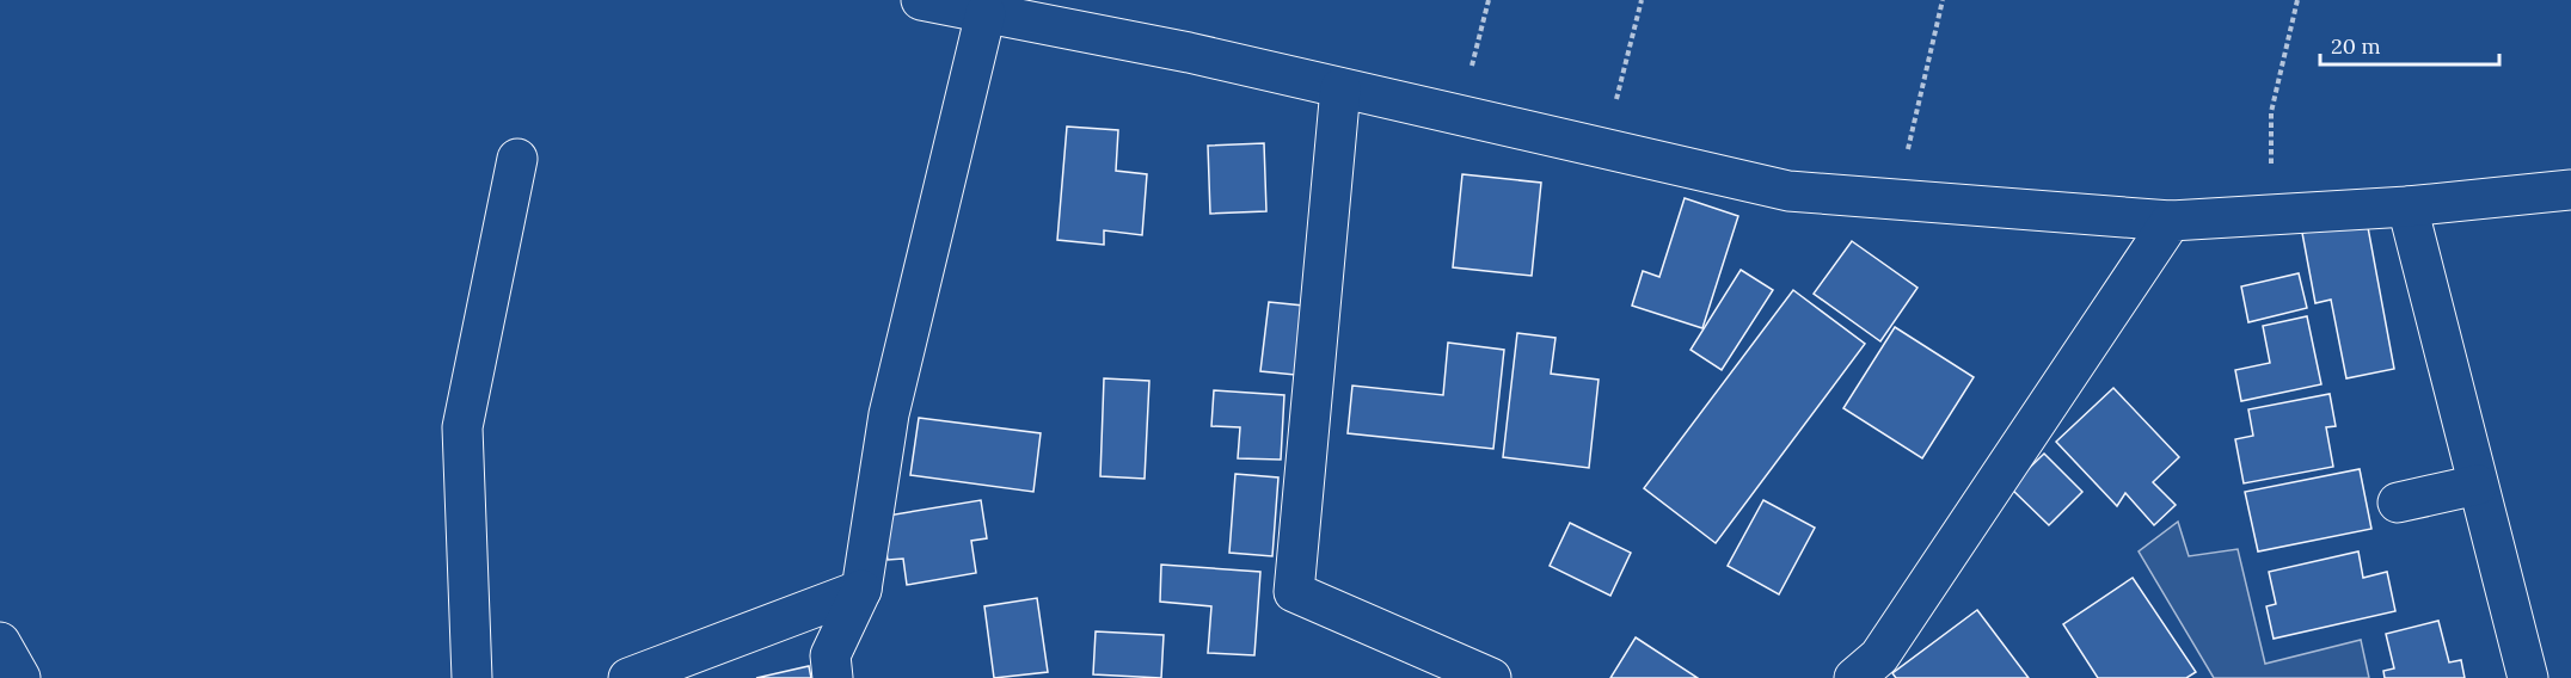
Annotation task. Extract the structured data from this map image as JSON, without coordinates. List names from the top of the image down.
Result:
{
  "scale_bar": "20 m"
}
